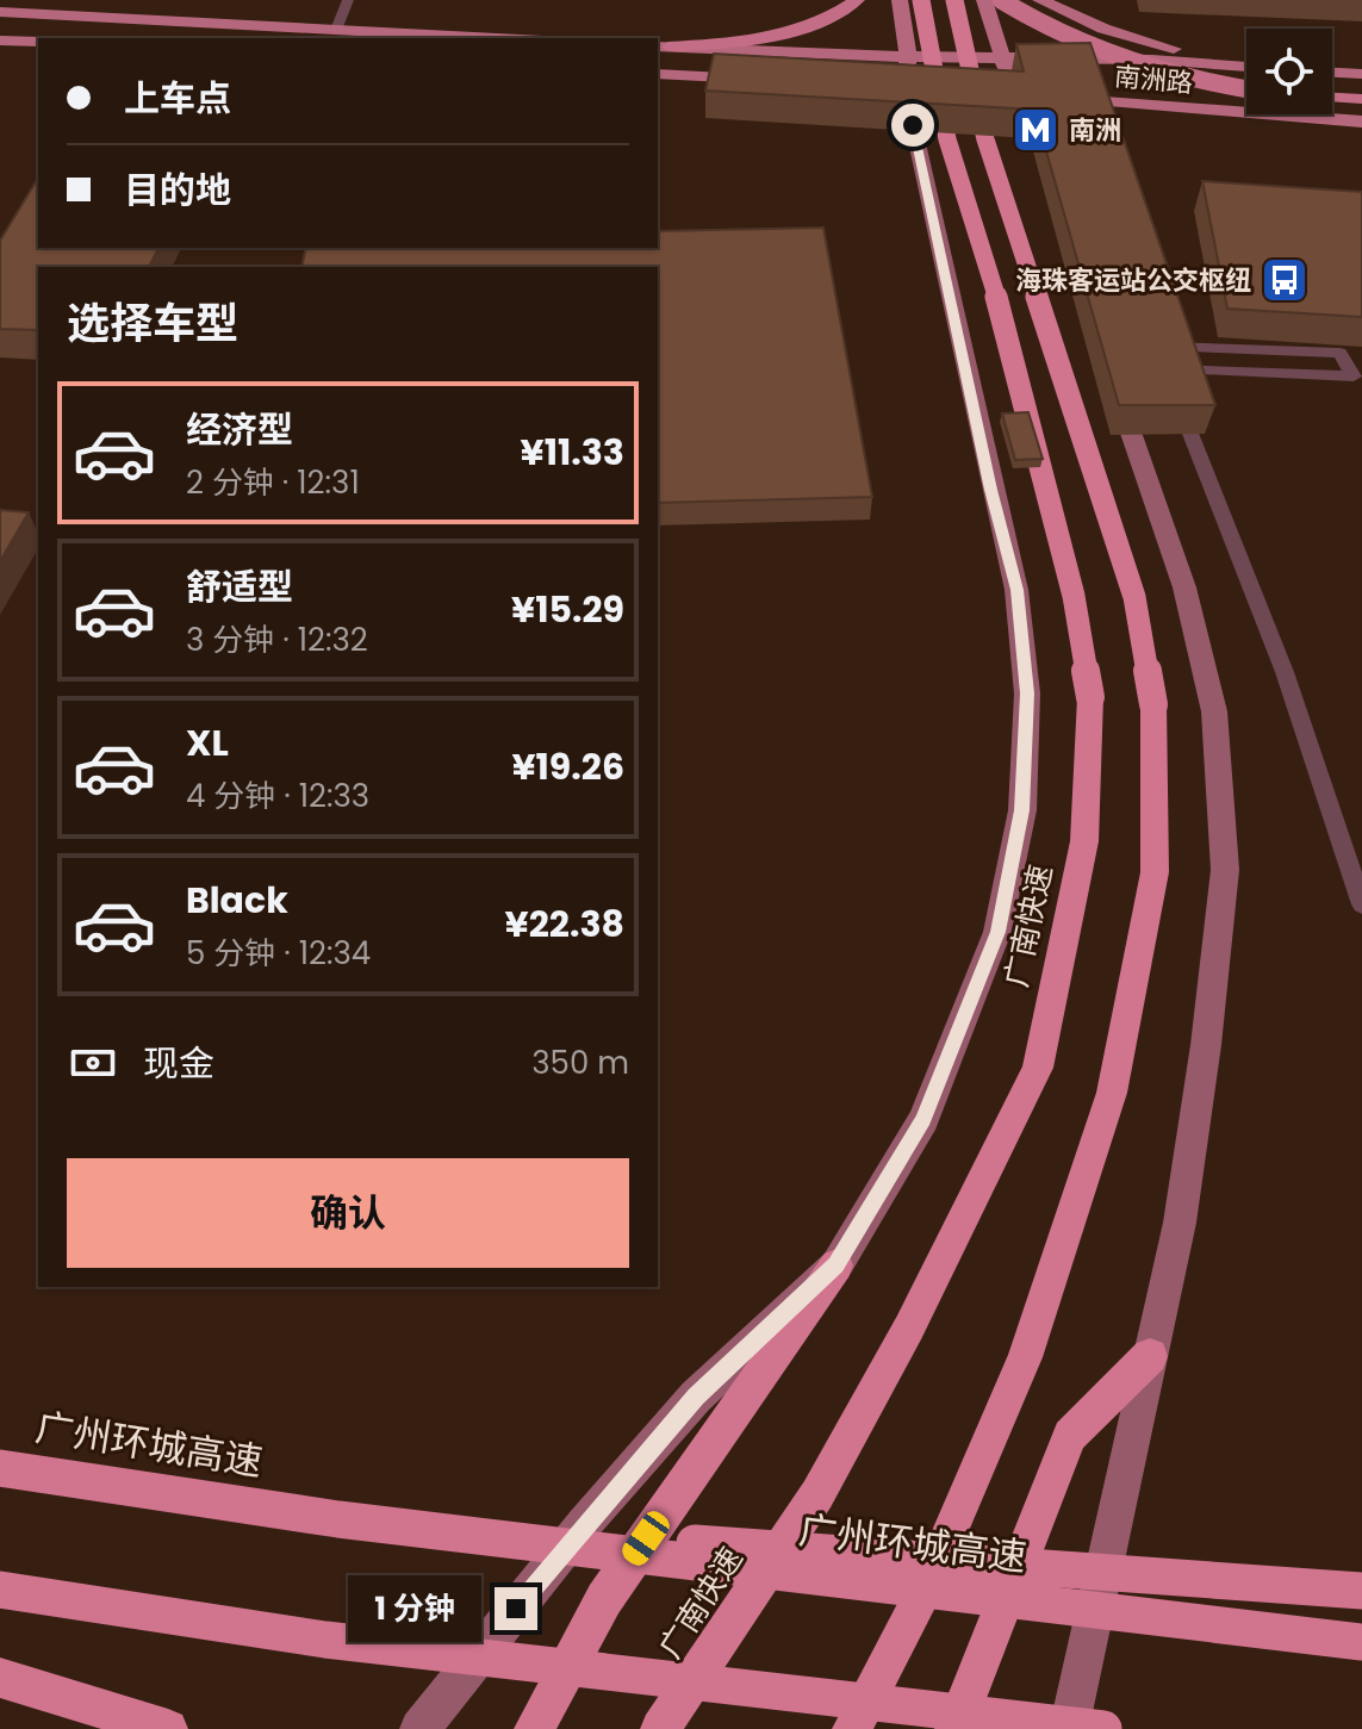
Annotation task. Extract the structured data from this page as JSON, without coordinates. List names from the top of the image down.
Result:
{
  "streets": {
    "highway": ["广南快速", "广州环城高速"],
    "main road": ["南洲路"]
  },
  "places": {
    "metro station": ["南洲"],
    "bus stop": ["海珠客运站公交枢纽"]
  },
  "page": {
    "banner": ["上车点", "目的地"],
    "heading": "选择车型",
    "list": [
      {
        "name": "经济型",
        "note": "2 分钟 · 12:31",
        "value": "¥11.33"
      },
      {
        "name": "舒适型",
        "note": "3 分钟 · 12:32",
        "value": "¥15.29"
      },
      {
        "name": "XL",
        "note": "4 分钟 · 12:33",
        "value": "¥19.26"
      },
      {
        "name": "Black",
        "note": "5 分钟 · 12:34",
        "value": "¥22.38"
      }
    ],
    "pay": ["现金", "350 m"],
    "buttons": "确认",
    "bubble": "1 分钟"
  }
}
